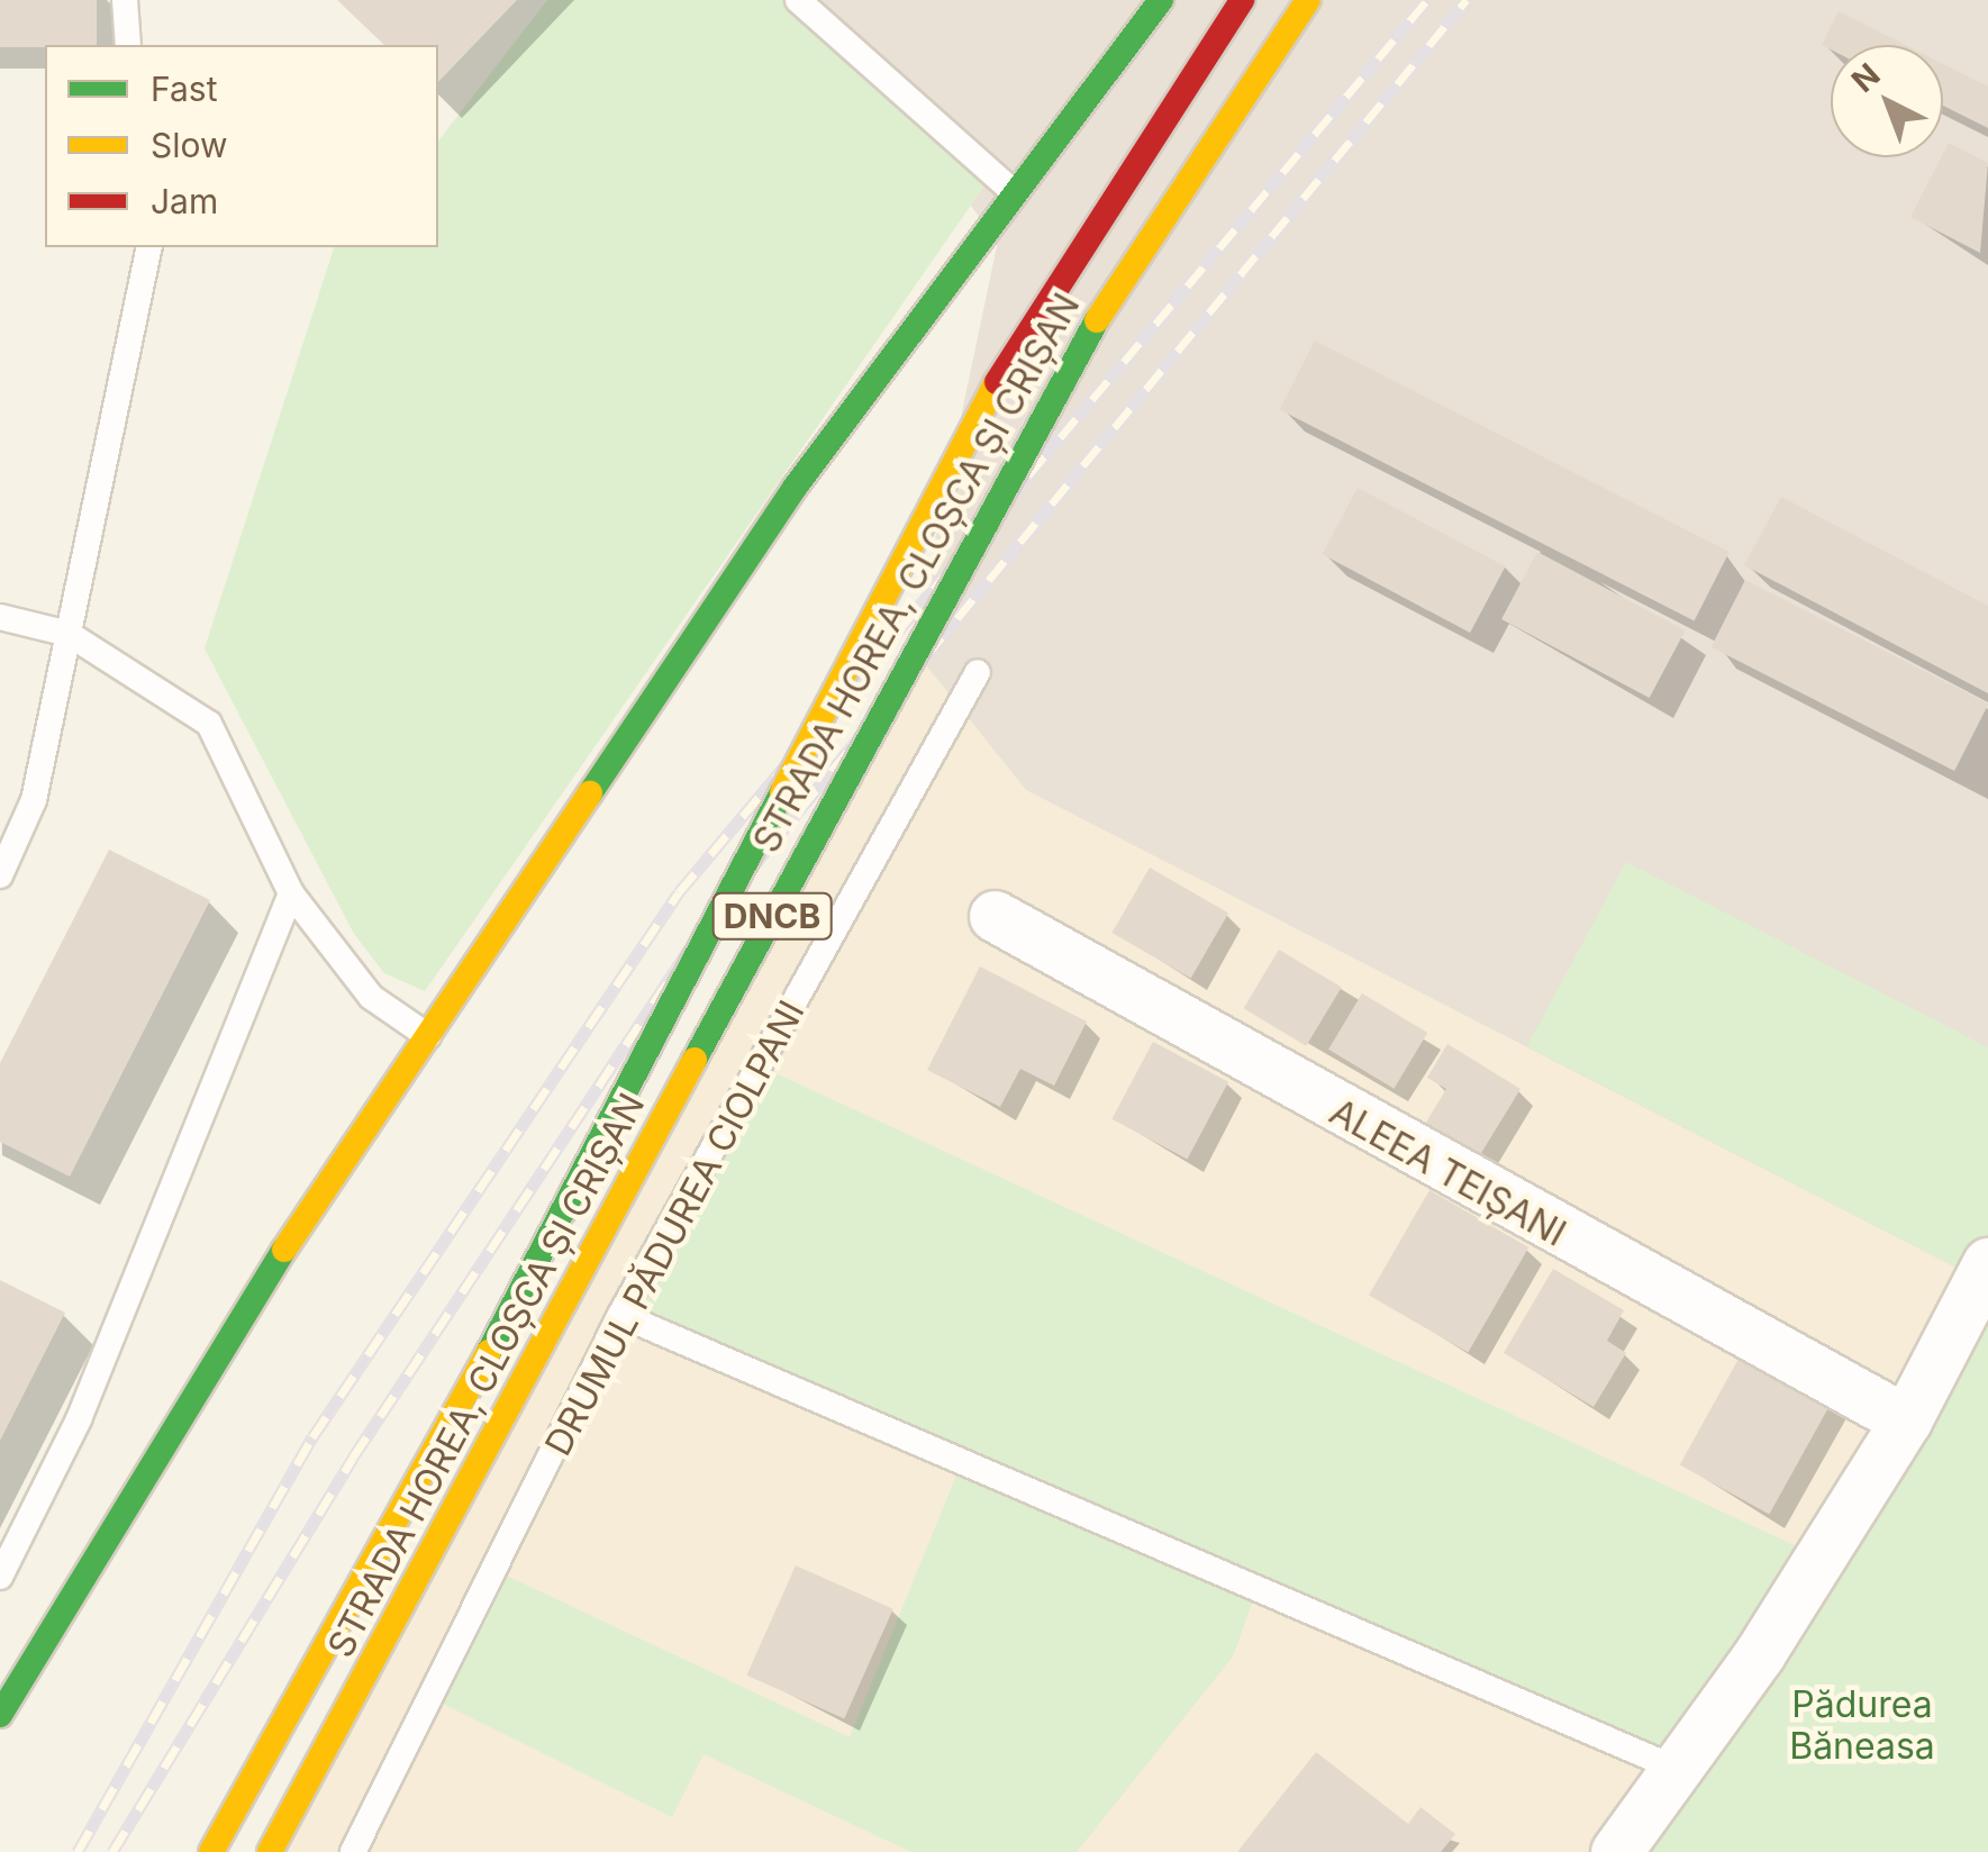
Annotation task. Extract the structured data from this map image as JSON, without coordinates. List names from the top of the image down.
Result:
{
  "streets": {
    "main road": ["STRADA HOREA, CLOȘCA ȘI CRIȘAN", "DNCB"],
    "street": ["ALEEA TEIȘANI"],
    "lane": ["DRUMUL PĂDUREA CIOLPANI"]
  },
  "parks": ["Pădurea Băneasa"],
  "legend": ["Fast", "Slow", "Jam"],
  "north": "top left"
}
